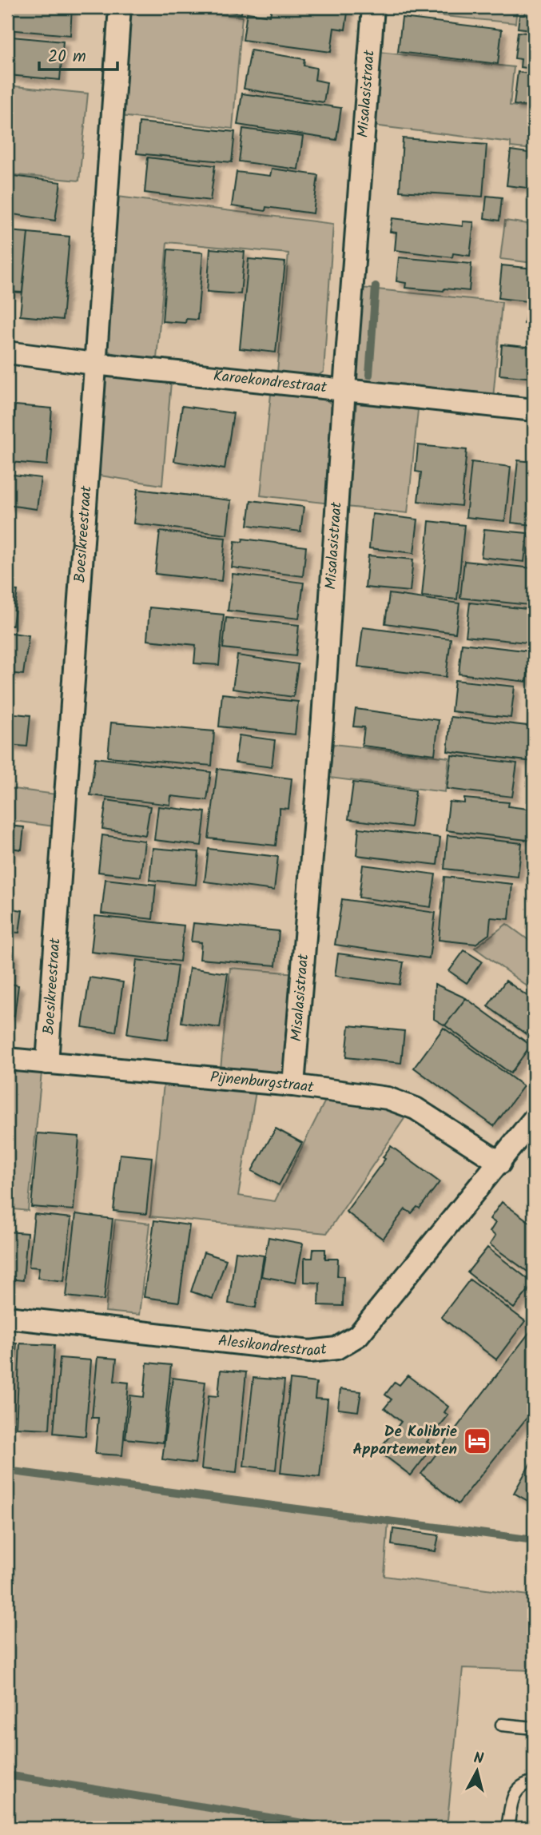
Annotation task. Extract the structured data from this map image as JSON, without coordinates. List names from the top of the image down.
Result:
{
  "streets": {
    "street": [
      "Misalasistraat",
      "Karoekondrestraat",
      "Boesikreestraat",
      "Pijnenburgstraat",
      "Alesikondrestraat"
    ]
  },
  "crossings": [
    ["Misalasistraat", "Karoekondrestraat"],
    ["Misalasistraat", "Pijnenburgstraat"],
    ["Karoekondrestraat", "Boesikreestraat"],
    ["Boesikreestraat", "Pijnenburgstraat"],
    ["Pijnenburgstraat", "Alesikondrestraat"]
  ],
  "places": {
    "hotel": ["De Kolibrie Appartementen"]
  },
  "scale_bar": "20 m",
  "north": "top"
}
